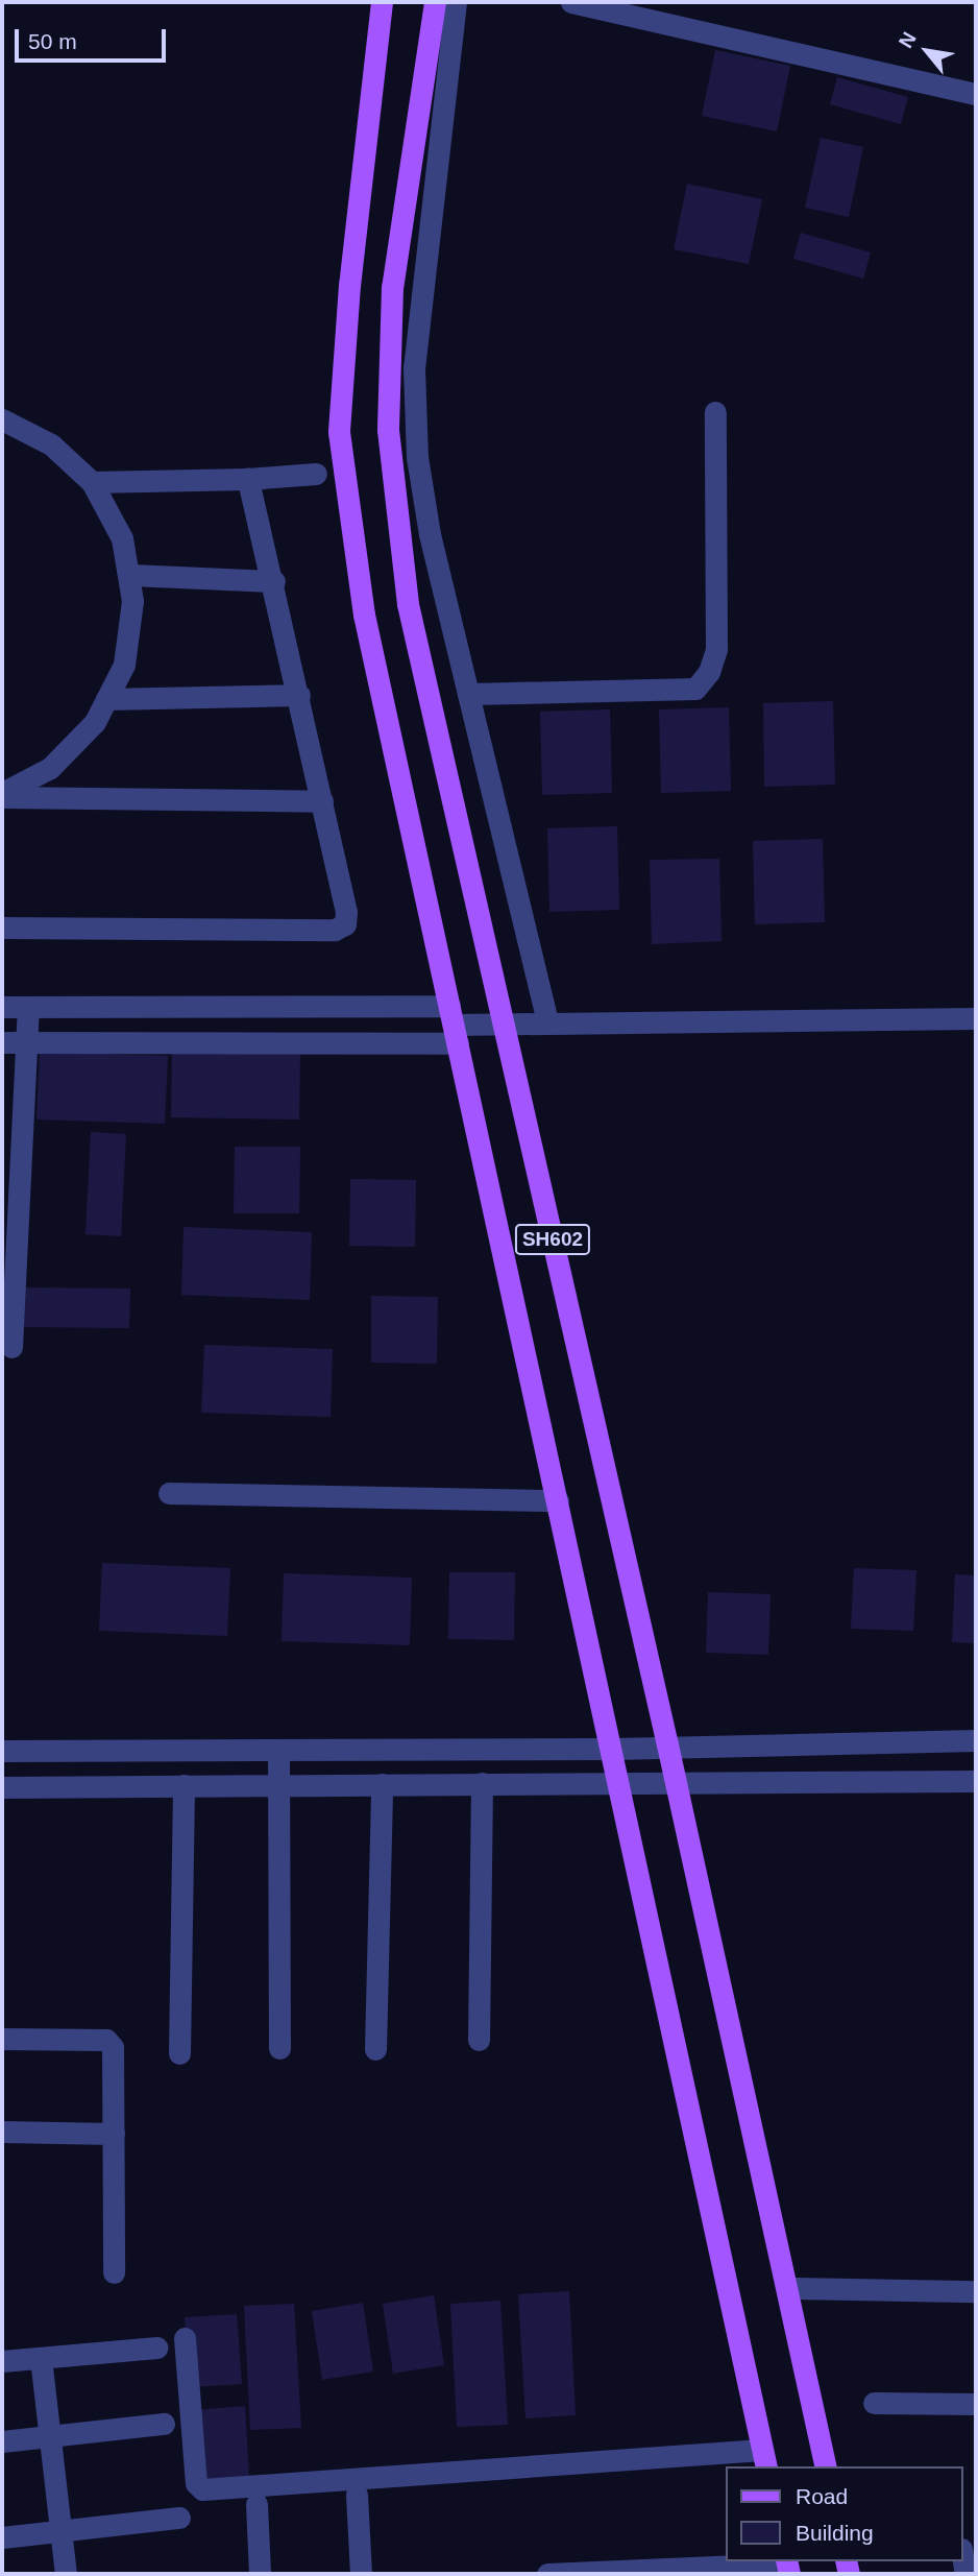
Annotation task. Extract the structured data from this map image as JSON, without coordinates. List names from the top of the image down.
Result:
{
  "streets": {
    "main road": ["SH602"]
  },
  "legend": ["Road", "Building"],
  "scale_bar": "50 m",
  "north": "top left"
}
